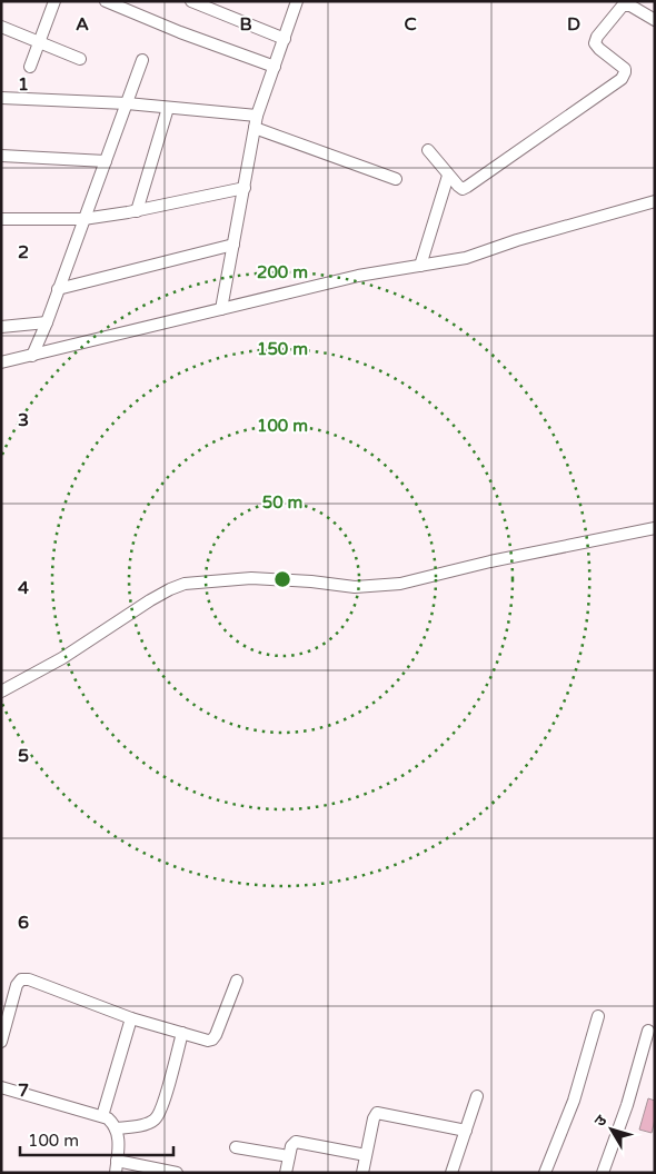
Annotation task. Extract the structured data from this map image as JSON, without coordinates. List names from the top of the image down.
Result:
{
  "scale_bar": "100 m",
  "north": "top left",
  "grid": {
    "columns": [
      "A",
      "B",
      "C",
      "D"
    ],
    "rows": [
      "1",
      "2",
      "3",
      "4",
      "5",
      "6",
      "7"
    ]
  },
  "rings": [
    "200 m",
    "150 m",
    "100 m",
    "50 m"
  ]
}
